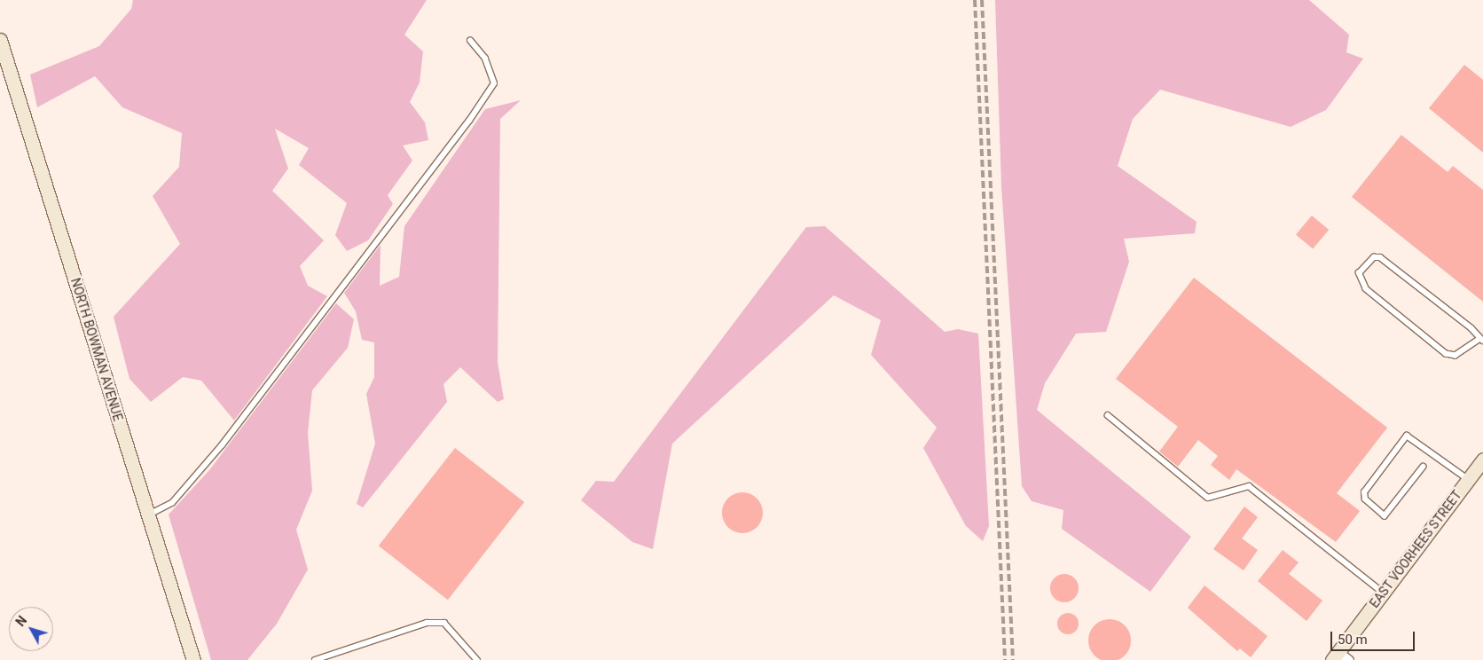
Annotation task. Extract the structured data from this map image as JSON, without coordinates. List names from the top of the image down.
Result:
{
  "streets": {
    "street": ["NORTH BOWMAN AVENUE", "EAST VOORHEES STREET"]
  },
  "scale_bar": "50 m",
  "north": "top left"
}
